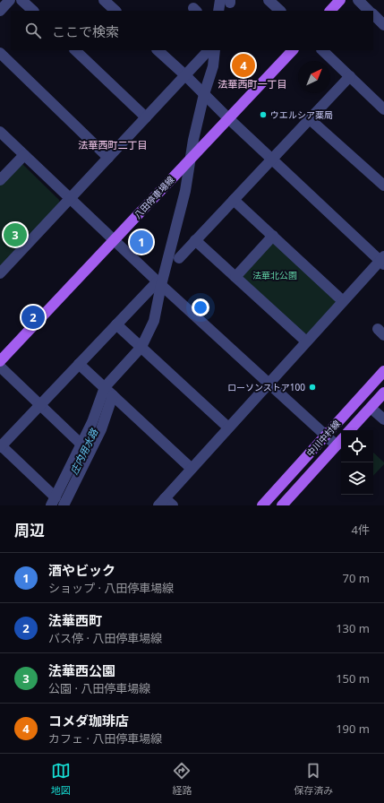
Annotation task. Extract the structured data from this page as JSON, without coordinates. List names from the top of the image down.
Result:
{
  "streets": {
    "main road": ["八田停車場線", "中川中村線"]
  },
  "districts": ["法華西町一丁目", "法華西町二丁目"],
  "water": ["庄内用水路"],
  "parks": ["法華北公園"],
  "places": ["ウエルシア薬局", "ローソンストア100"],
  "north": "top right",
  "page": {
    "search": "ここで検索",
    "pins": [
      "4",
      "3",
      "1",
      "2"
    ],
    "heading": ["周辺", "4件"],
    "list": [
      {
        "mark": "1",
        "name": "酒やビック",
        "note": "ショップ · 八田停車場線",
        "value": "70 m"
      },
      {
        "mark": "2",
        "name": "法華西町",
        "note": "バス停 · 八田停車場線",
        "value": "130 m"
      },
      {
        "mark": "3",
        "name": "法華西公園",
        "note": "公園 · 八田停車場線",
        "value": "150 m"
      },
      {
        "mark": "4",
        "name": "コメダ珈琲店",
        "note": "カフェ · 八田停車場線",
        "value": "190 m"
      }
    ],
    "nav": ["地図", "経路", "保存済み"]
  }
}
